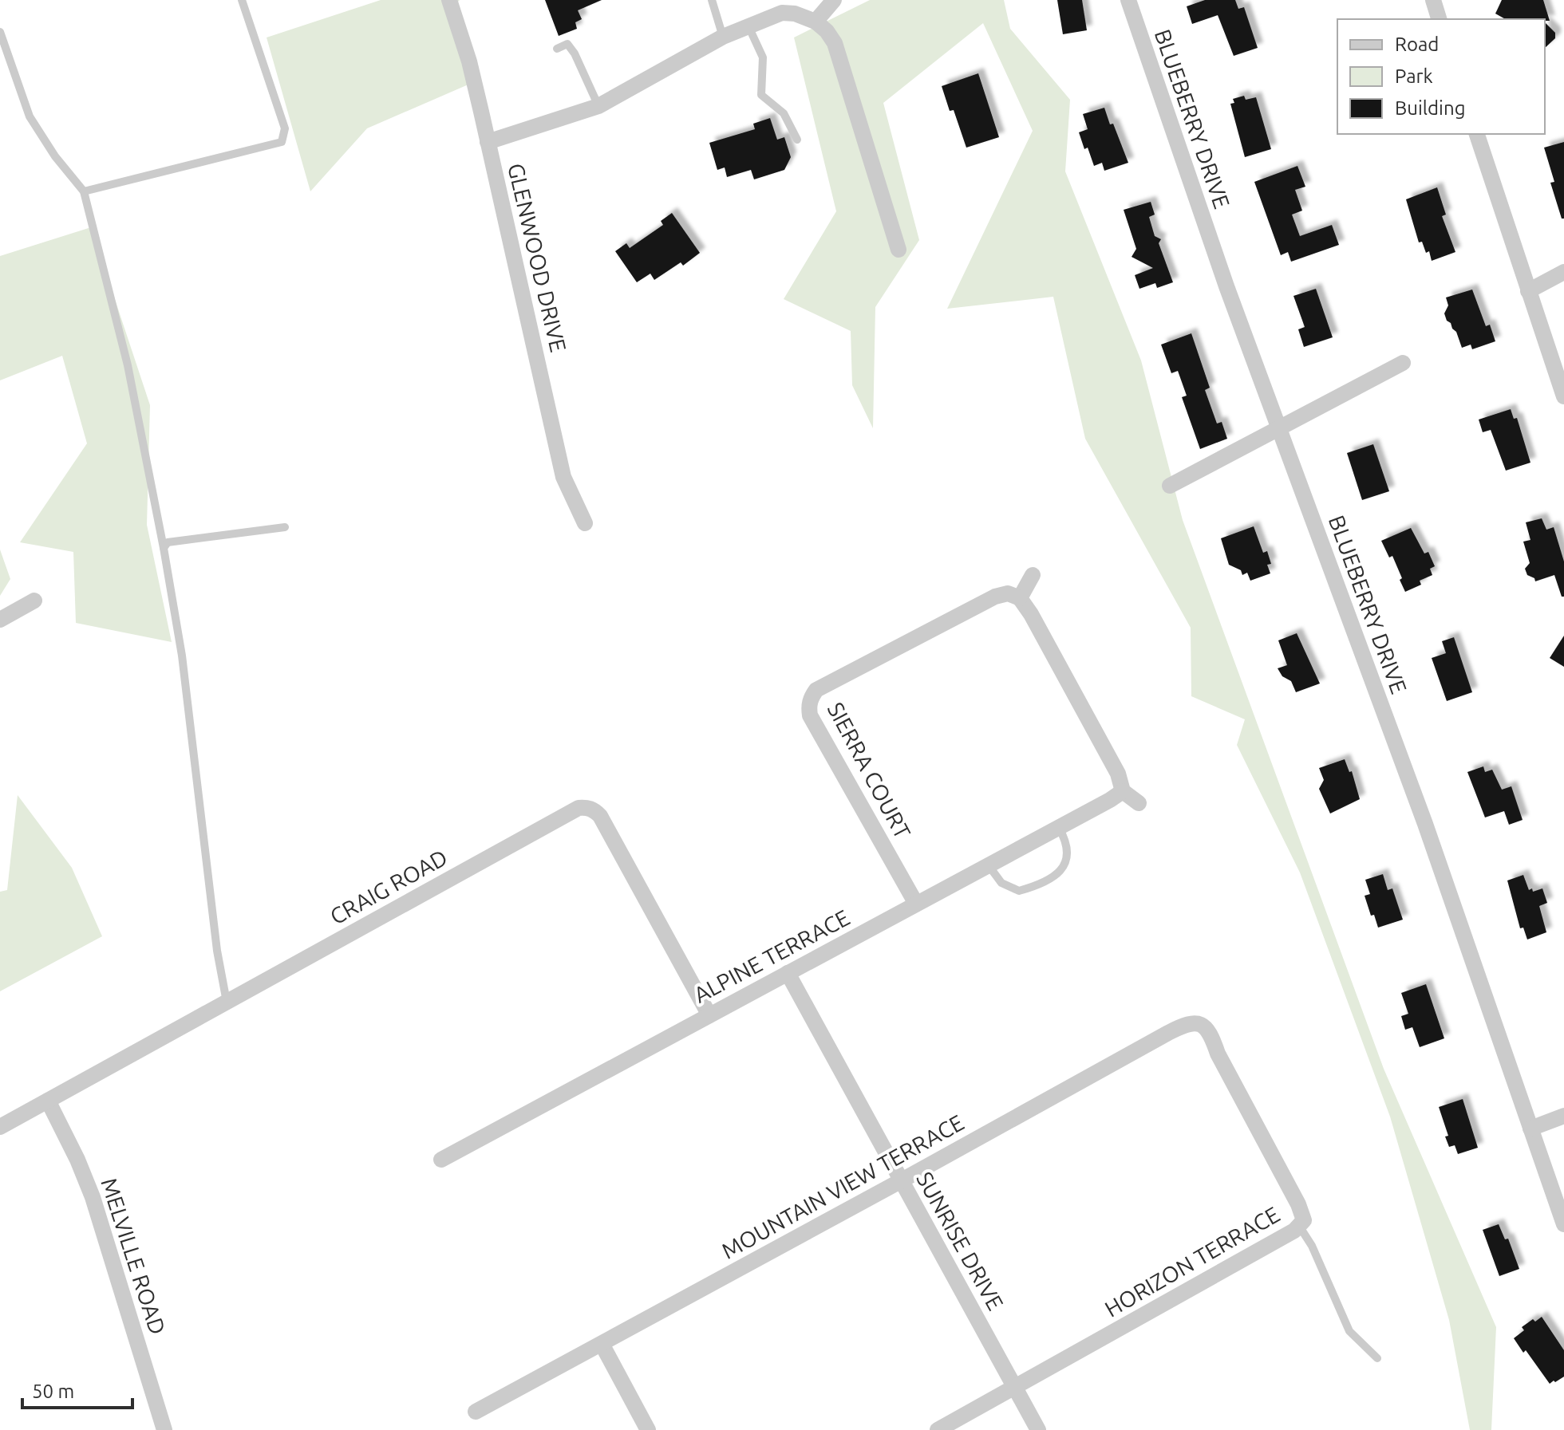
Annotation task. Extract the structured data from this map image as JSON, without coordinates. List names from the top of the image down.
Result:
{
  "streets": {
    "street": [
      "BLUEBERRY DRIVE",
      "GLENWOOD DRIVE",
      "SIERRA COURT",
      "CRAIG ROAD",
      "ALPINE TERRACE",
      "MOUNTAIN VIEW TERRACE",
      "SUNRISE DRIVE",
      "MELVILLE ROAD",
      "HORIZON TERRACE"
    ]
  },
  "crossings": [
    ["SIERRA COURT", "ALPINE TERRACE"],
    ["CRAIG ROAD", "ALPINE TERRACE"],
    ["CRAIG ROAD", "MELVILLE ROAD"],
    ["ALPINE TERRACE", "SUNRISE DRIVE"],
    ["MOUNTAIN VIEW TERRACE", "SUNRISE DRIVE"],
    ["MOUNTAIN VIEW TERRACE", "HORIZON TERRACE"],
    ["SUNRISE DRIVE", "HORIZON TERRACE"]
  ],
  "legend": ["Road", "Park", "Building"],
  "scale_bar": "50 m"
}
